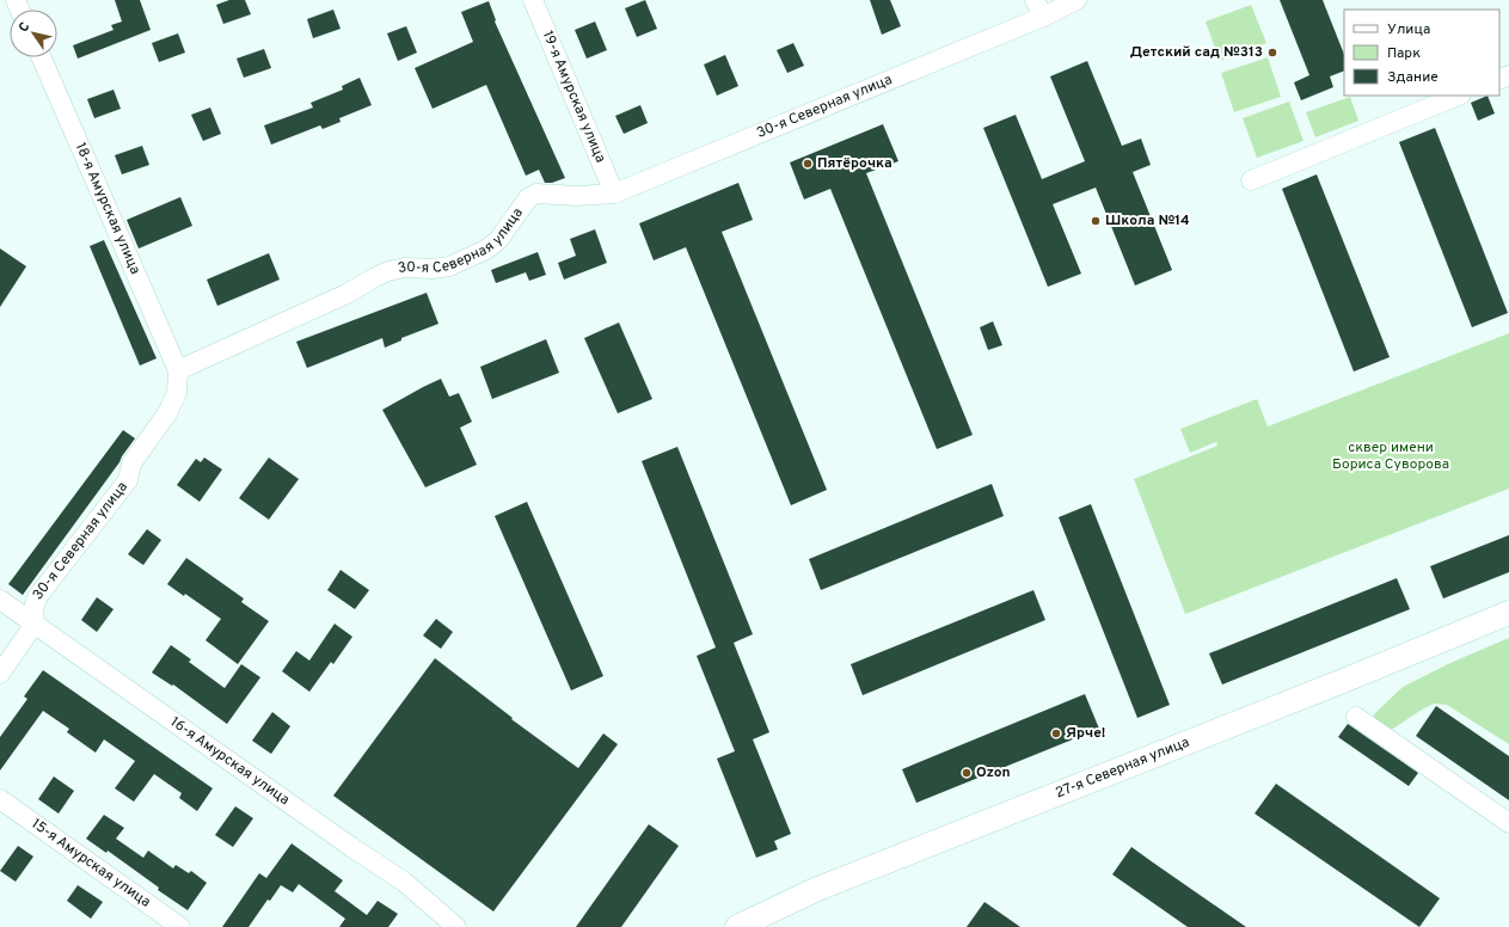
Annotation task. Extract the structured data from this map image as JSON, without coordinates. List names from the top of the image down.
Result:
{
  "streets": {
    "street": [
      "19-я Амурская улица",
      "30-я Северная улица",
      "18-я Амурская улица",
      "16-я Амурская улица",
      "27-я Северная улица",
      "15-я Амурская улица"
    ]
  },
  "crossings": [
    ["19-я Амурская улица", "30-я Северная улица"],
    ["30-я Северная улица", "18-я Амурская улица"],
    ["30-я Северная улица", "16-я Амурская улица"]
  ],
  "parks": ["сквер имени Бориса Суворова"],
  "places": [
    "Детский сад №313",
    "Пятёрочка",
    "Школа №14",
    "Ярче!",
    "Ozon"
  ],
  "legend": ["Улица", "Парк", "Здание"],
  "north": "top left"
}
